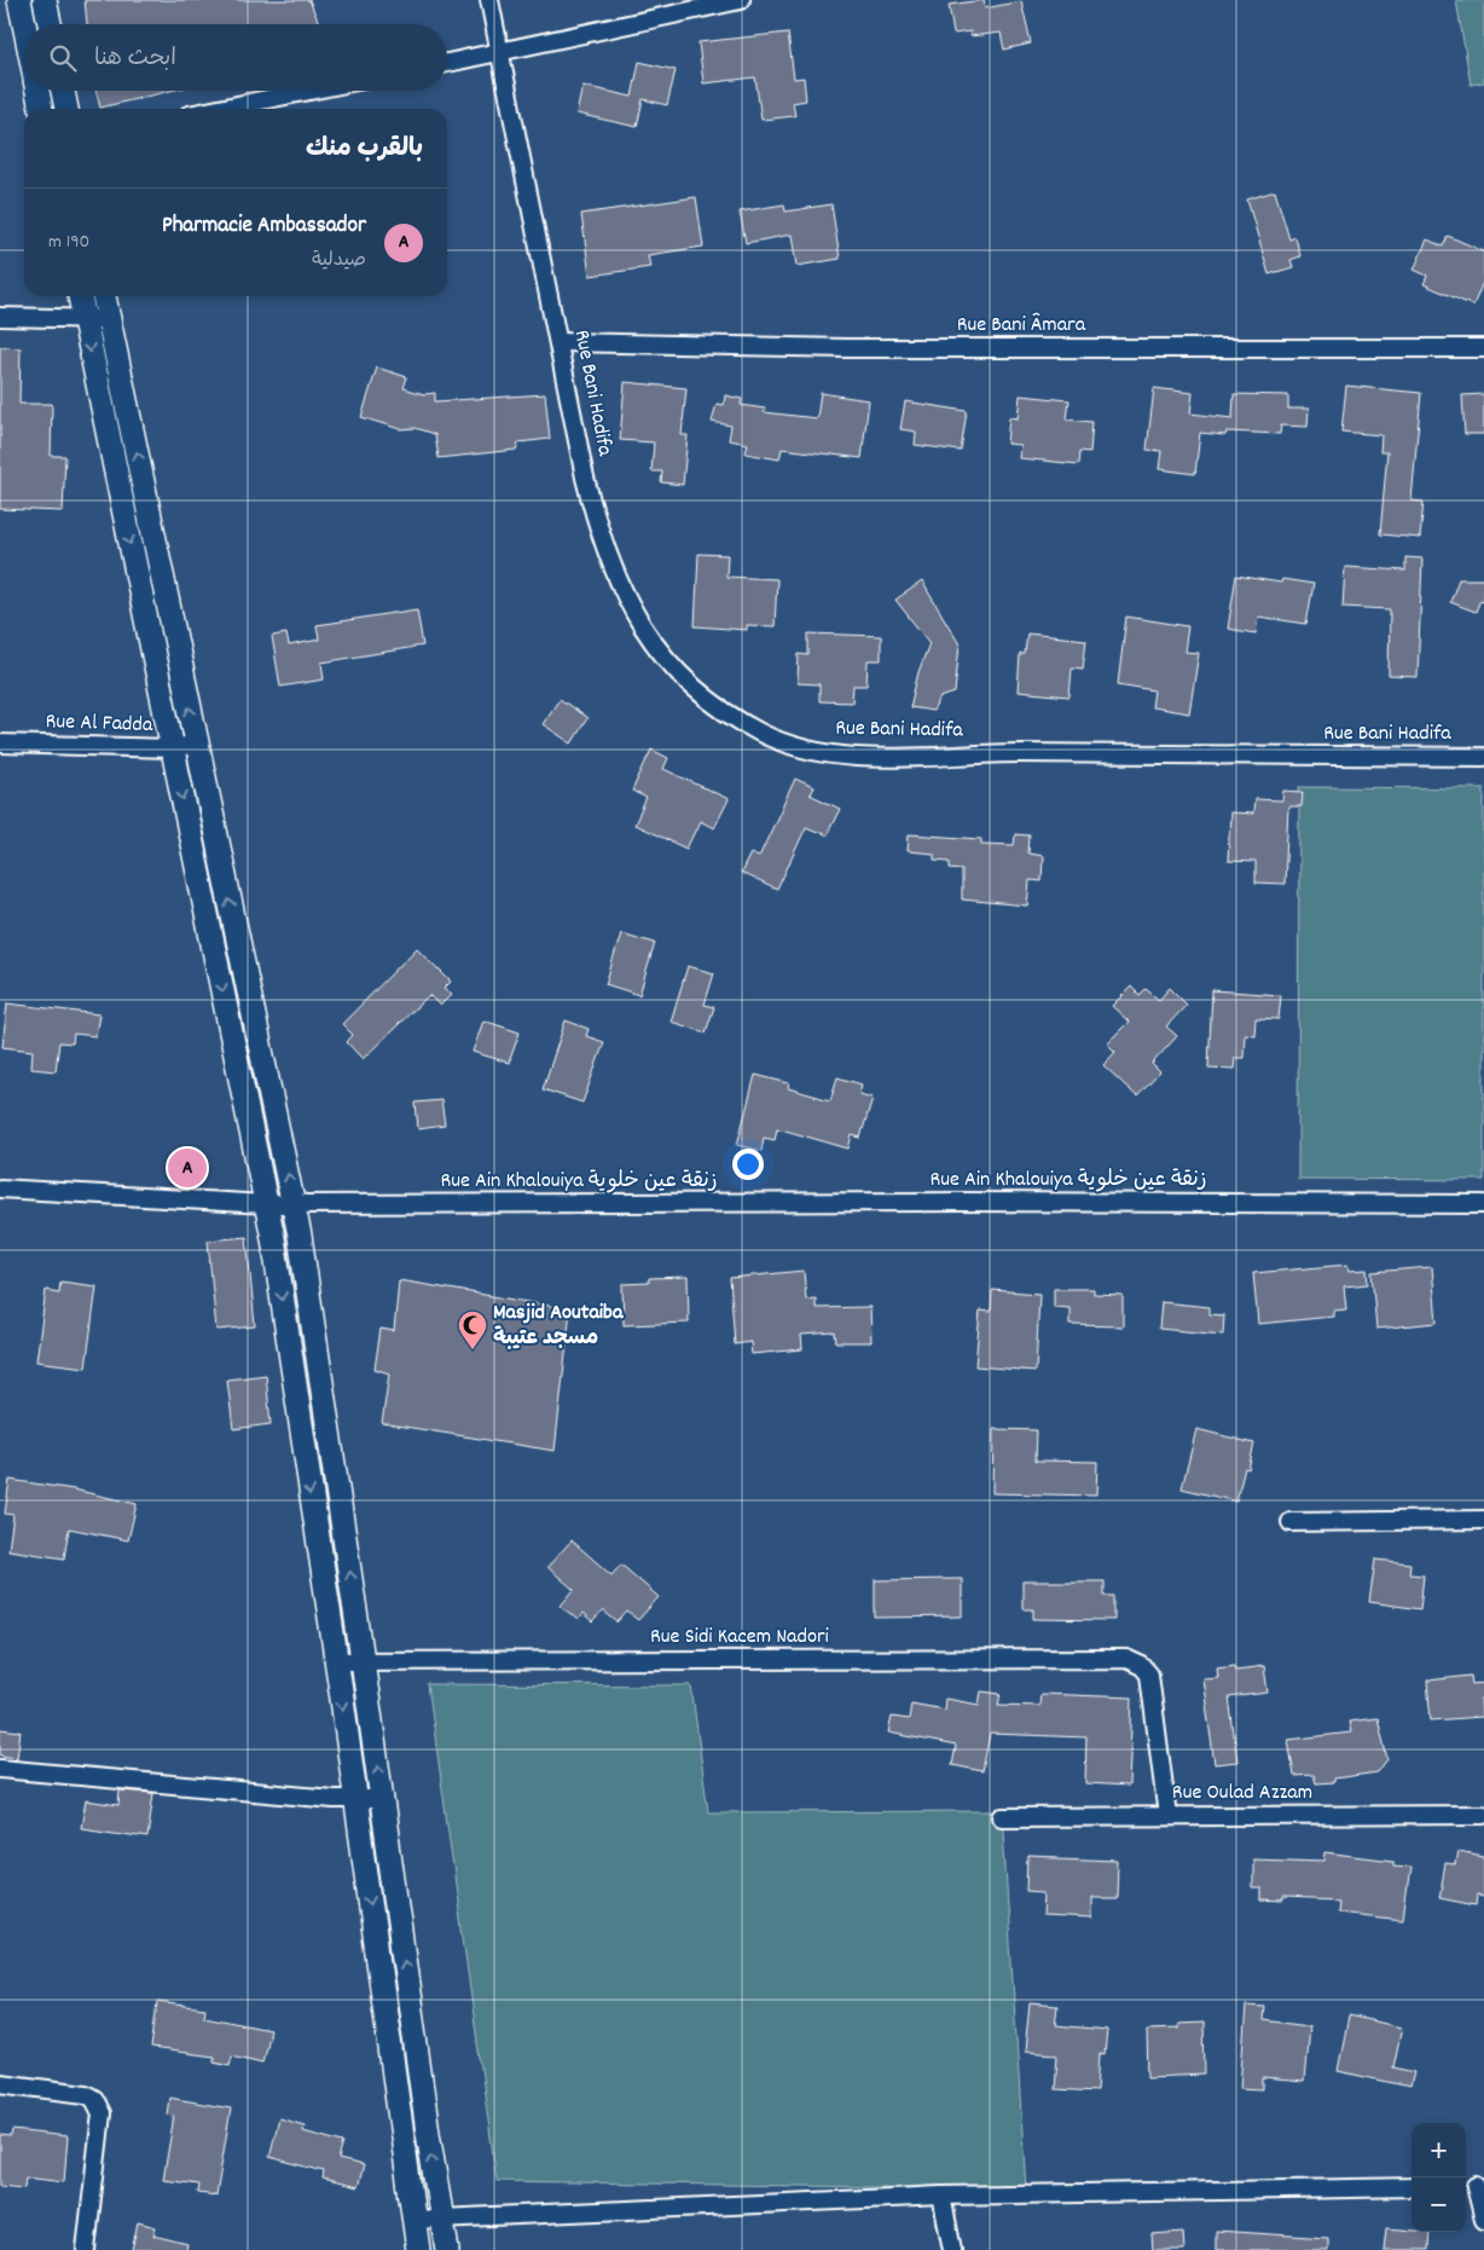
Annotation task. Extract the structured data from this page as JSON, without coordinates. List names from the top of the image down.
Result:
{
  "streets": {
    "street": [
      "Rue Bani Âmara",
      "Rue Bani Hadifa",
      "Rue Al Fadda",
      "Rue Ain Khalouiya زنقة عين خلوية",
      "Rue Sidi Kacem Nadori",
      "Rue Oulad Azzam"
    ]
  },
  "crossings": [
    ["Rue Bani Âmara", "Rue Bani Hadifa"],
    ["Rue Sidi Kacem Nadori", "Rue Oulad Azzam"]
  ],
  "places": {
    "mosque": ["Masjid Aoutaiba مسجد عتيبة"]
  },
  "page": {
    "search": "ابحث هنا",
    "heading": "بالقرب منك",
    "list": [
      {
        "mark": "A",
        "name": "Pharmacie Ambassador",
        "note": "صيدلية",
        "value": "190 m"
      }
    ],
    "pins": "A",
    "map_buttons": ["+", "−"]
  }
}
